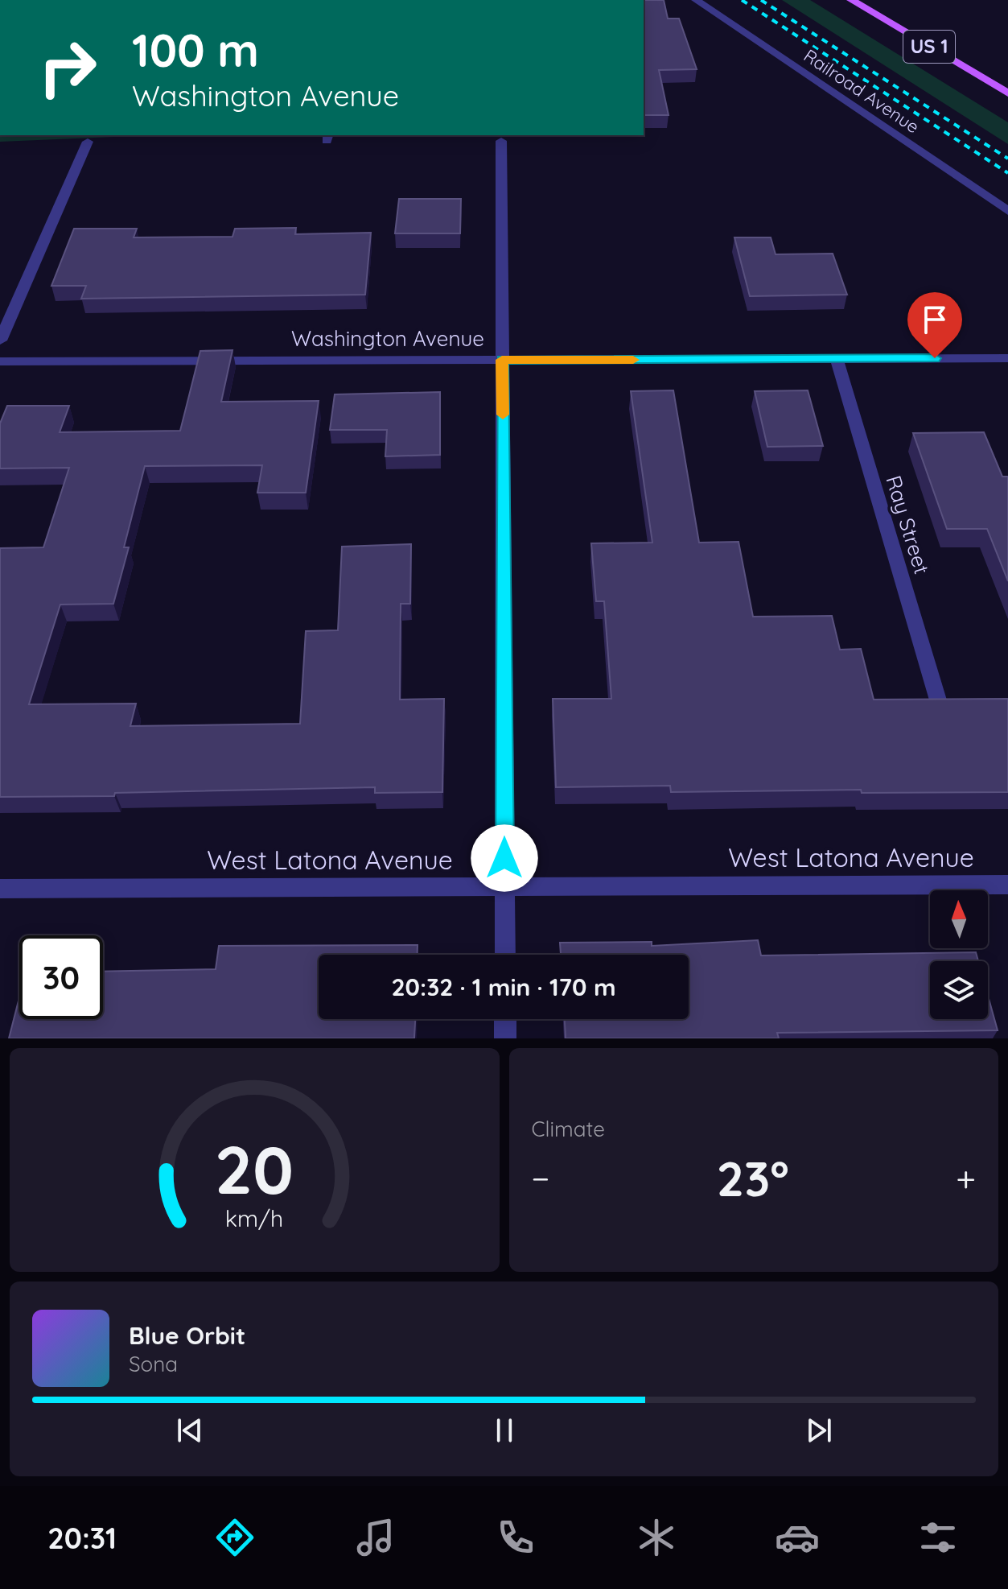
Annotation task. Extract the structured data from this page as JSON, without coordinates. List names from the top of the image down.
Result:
{
  "streets": {
    "main road": ["US 1"],
    "street": [
      "Railroad Avenue",
      "Washington Avenue",
      "Ray Street",
      "West Latona Avenue"
    ]
  },
  "crossings": [
    ["Washington Avenue", "Ray Street"]
  ],
  "north": "top",
  "page": {
    "turn": ["100 m", "Washington Avenue"],
    "limit": "30",
    "trip": "20:32 · 1 min · 170 m",
    "tile": "Climate",
    "heat": ["−", "23°", "+"],
    "song": ["Blue Orbit", "Sona"],
    "tabs": "20:31",
    "gauge": ["20", "km/h"]
  }
}
